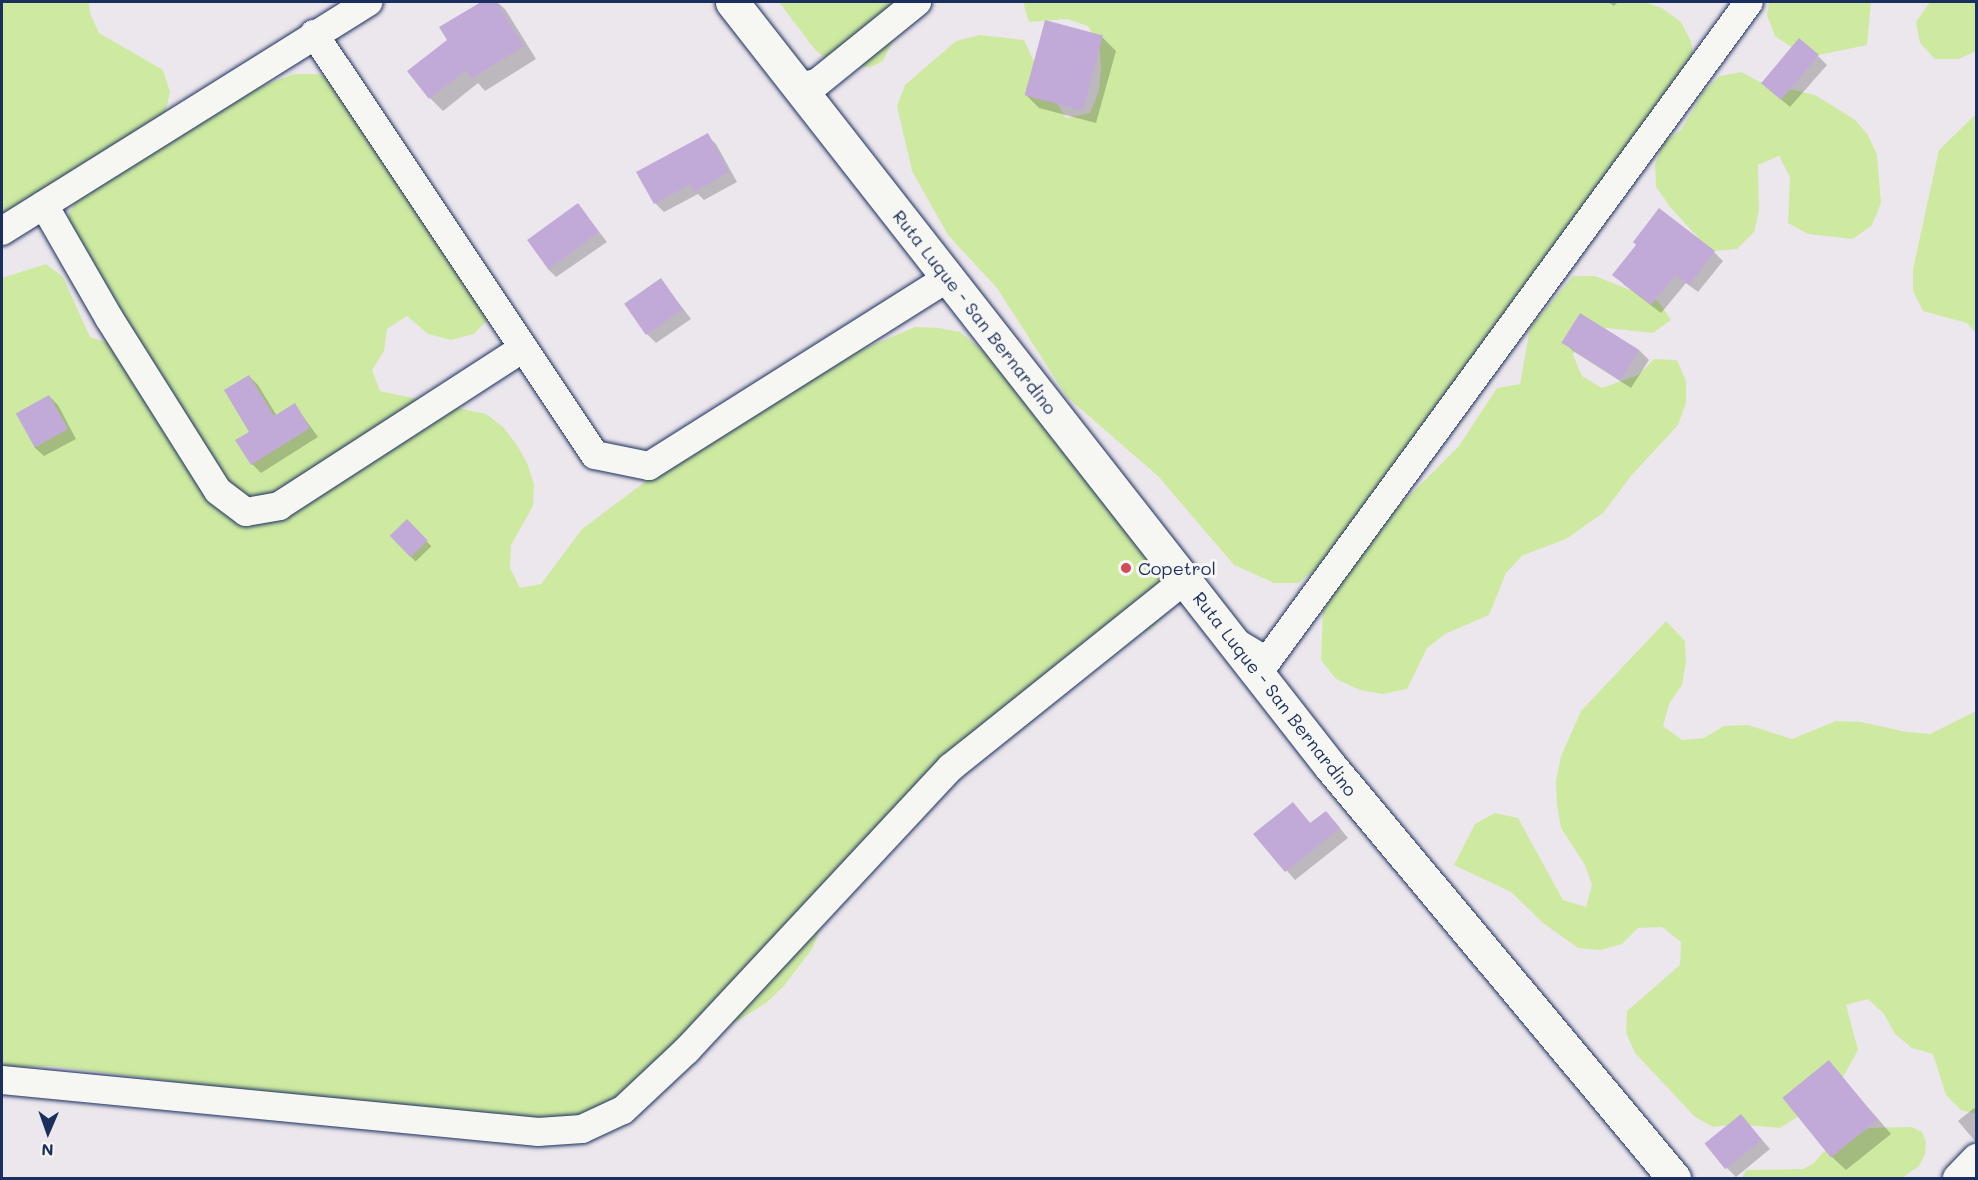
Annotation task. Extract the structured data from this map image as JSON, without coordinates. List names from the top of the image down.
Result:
{
  "streets": {
    "main road": ["Ruta Luque - San Bernardino"]
  },
  "places": ["Copetrol"],
  "north": "bottom"
}
